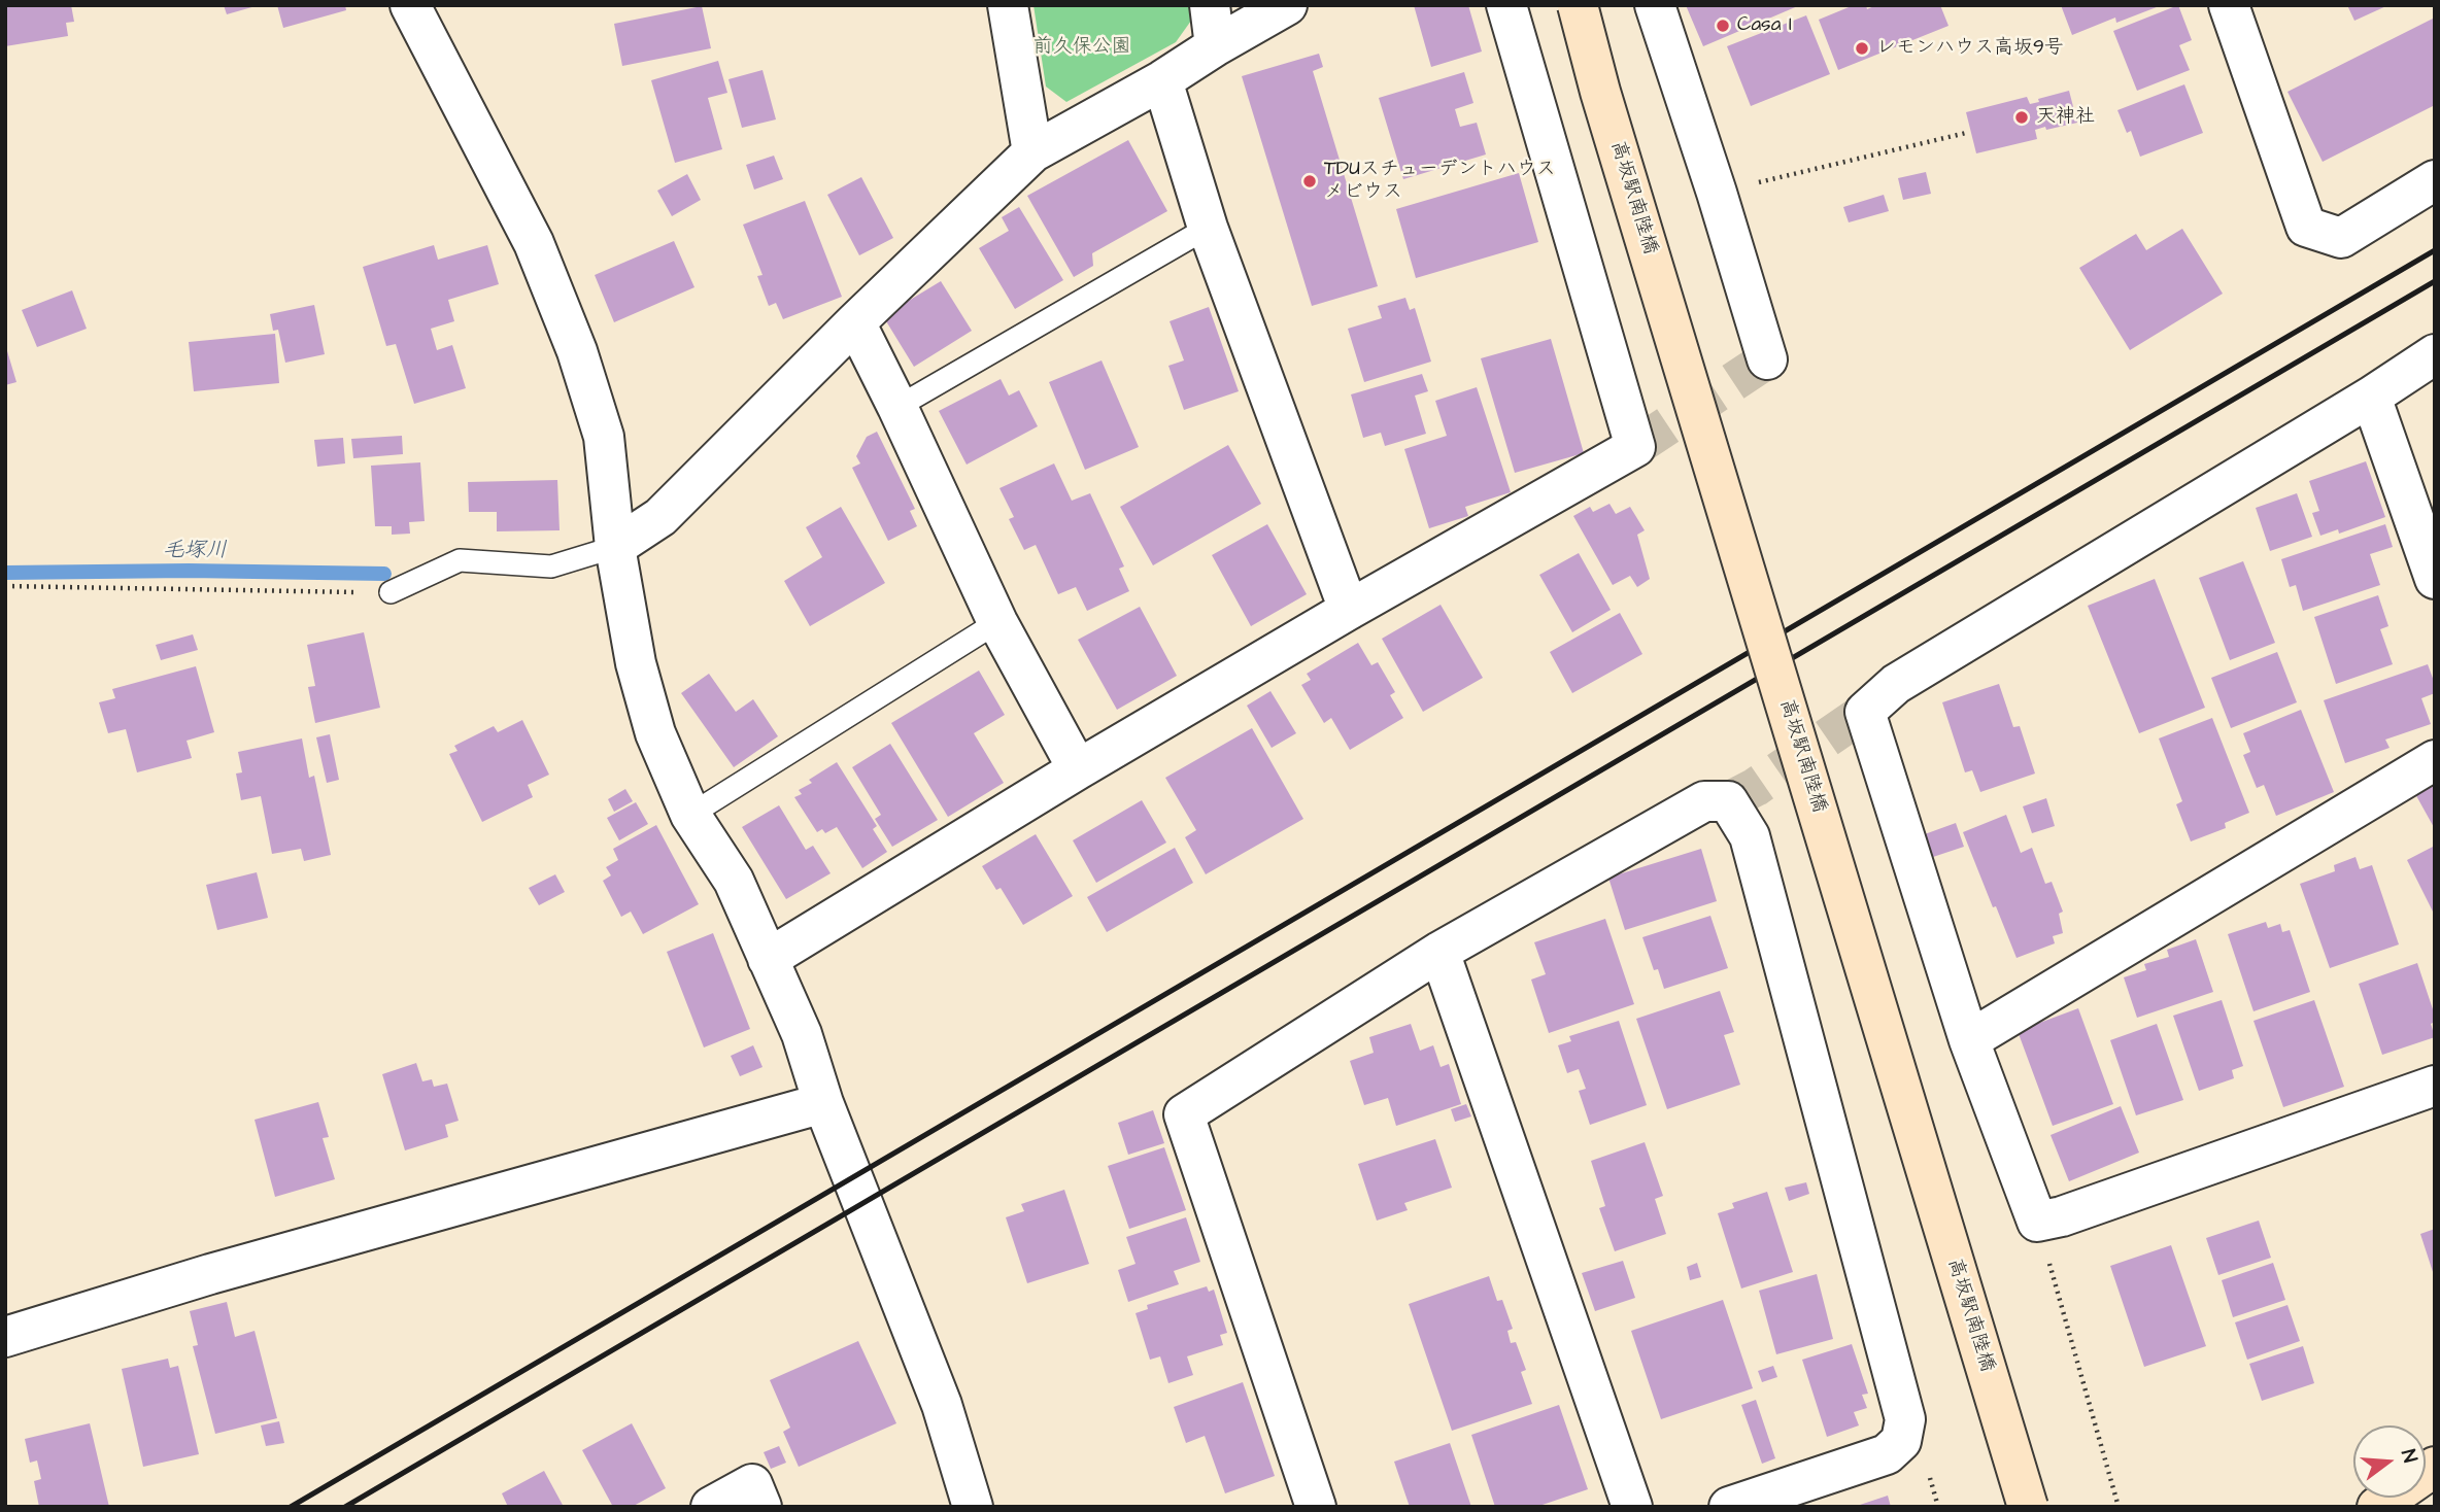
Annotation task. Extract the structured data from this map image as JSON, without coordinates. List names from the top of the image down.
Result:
{
  "streets": {
    "main road": ["高坂駅南陸橋"]
  },
  "water": ["毛塚川"],
  "parks": ["前久保公園"],
  "places": [
    "Casa I",
    "レモンハウス高坂9号",
    "天神社",
    "TDUスチューデントハウス メビウス"
  ],
  "north": "right"
}
